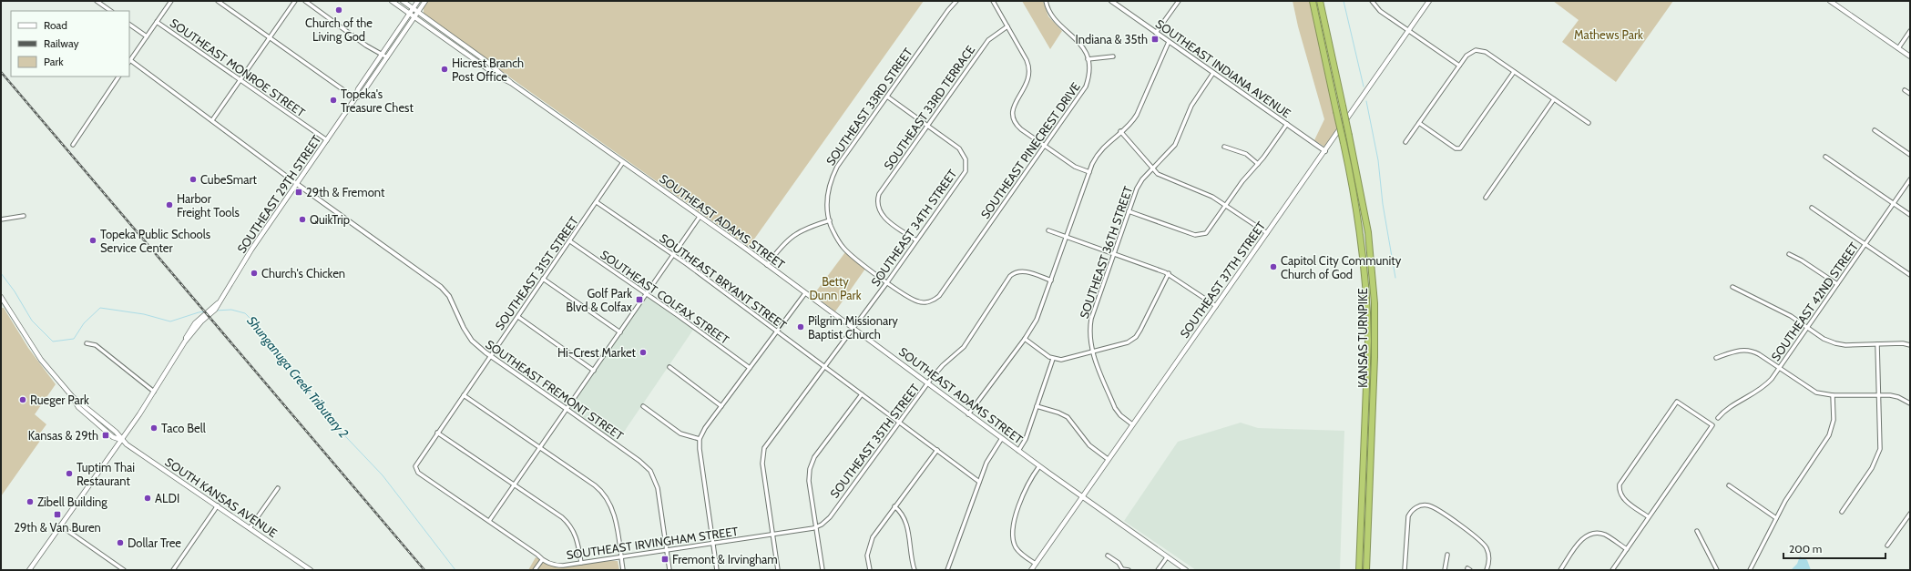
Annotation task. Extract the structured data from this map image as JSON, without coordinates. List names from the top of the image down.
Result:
{
  "streets": {
    "highway": ["KANSAS TURNPIKE"],
    "main road": [
      "SOUTHEAST 29TH STREET",
      "SOUTHEAST ADAMS STREET",
      "SOUTHEAST 37TH STREET",
      "SOUTH KANSAS AVENUE"
    ],
    "street": [
      "SOUTHEAST MONROE STREET",
      "SOUTHEAST INDIANA AVENUE",
      "SOUTHEAST 33RD STREET",
      "SOUTHEAST 33RD TERRACE",
      "SOUTHEAST PINECREST DRIVE",
      "SOUTHEAST 34TH STREET",
      "SOUTHEAST 36TH STREET",
      "SOUTHEAST 31ST STREET",
      "SOUTHEAST BRYANT STREET",
      "SOUTHEAST COLFAX STREET",
      "SOUTHEAST 42ND STREET",
      "SOUTHEAST FREMONT STREET",
      "SOUTHEAST 35TH STREET",
      "SOUTHEAST IRVINGHAM STREET"
    ]
  },
  "crossings": [
    ["SOUTHEAST MONROE STREET", "SOUTHEAST 29TH STREET"],
    ["SOUTHEAST INDIANA AVENUE", "SOUTHEAST 36TH STREET"],
    ["SOUTHEAST INDIANA AVENUE", "SOUTHEAST 37TH STREET"],
    ["SOUTHEAST 33RD STREET", "SOUTHEAST PINECREST DRIVE"],
    ["SOUTHEAST 33RD STREET", "SOUTHEAST 34TH STREET"],
    ["SOUTHEAST 33RD TERRACE", "SOUTHEAST 34TH STREET"],
    ["SOUTHEAST 29TH STREET", "SOUTHEAST ADAMS STREET"],
    ["SOUTHEAST 29TH STREET", "SOUTHEAST FREMONT STREET"],
    ["SOUTHEAST 29TH STREET", "SOUTH KANSAS AVENUE"],
    ["SOUTHEAST ADAMS STREET", "SOUTHEAST 34TH STREET"],
    ["SOUTHEAST ADAMS STREET", "SOUTHEAST 31ST STREET"],
    ["SOUTHEAST ADAMS STREET", "SOUTHEAST 37TH STREET"],
    ["SOUTHEAST ADAMS STREET", "SOUTHEAST 35TH STREET"],
    ["SOUTHEAST 34TH STREET", "SOUTHEAST BRYANT STREET"],
    ["SOUTHEAST 34TH STREET", "SOUTHEAST IRVINGHAM STREET"],
    ["SOUTHEAST 36TH STREET", "SOUTHEAST 37TH STREET"],
    ["SOUTHEAST 31ST STREET", "SOUTHEAST BRYANT STREET"],
    ["SOUTHEAST 31ST STREET", "SOUTHEAST COLFAX STREET"],
    ["SOUTHEAST 31ST STREET", "SOUTHEAST FREMONT STREET"],
    ["SOUTHEAST 31ST STREET", "SOUTHEAST IRVINGHAM STREET"],
    ["SOUTHEAST BRYANT STREET", "SOUTHEAST 35TH STREET"],
    ["SOUTHEAST FREMONT STREET", "SOUTHEAST IRVINGHAM STREET"],
    ["SOUTHEAST 35TH STREET", "SOUTHEAST IRVINGHAM STREET"]
  ],
  "water": ["Shunganuga Creek Tributary 2"],
  "parks": ["Mathews Park", "Betty Dunn Park"],
  "places": {
    "other": [
      "Church of the Living God",
      "Hicrest Branch Post Office",
      "Topeka's Treasure Chest",
      "CubeSmart",
      "Harbor Freight Tools",
      "QuikTrip",
      "Topeka Public Schools Service Center",
      "Capitol City Community Church of God",
      "Church's Chicken",
      "Pilgrim Missionary Baptist Church",
      "Hi-Crest Market",
      "Rueger Park",
      "Taco Bell",
      "Tuptim Thai Restaurant",
      "ALDI",
      "Zibell Building",
      "Dollar Tree"
    ],
    "transit": [
      "Indiana & 35th",
      "29th & Fremont",
      "Golf Park Blvd & Colfax",
      "Kansas & 29th",
      "29th & Van Buren",
      "Fremont & Irvingham"
    ]
  },
  "legend": ["Road", "Railway", "Park"],
  "scale_bar": "200 m"
}
